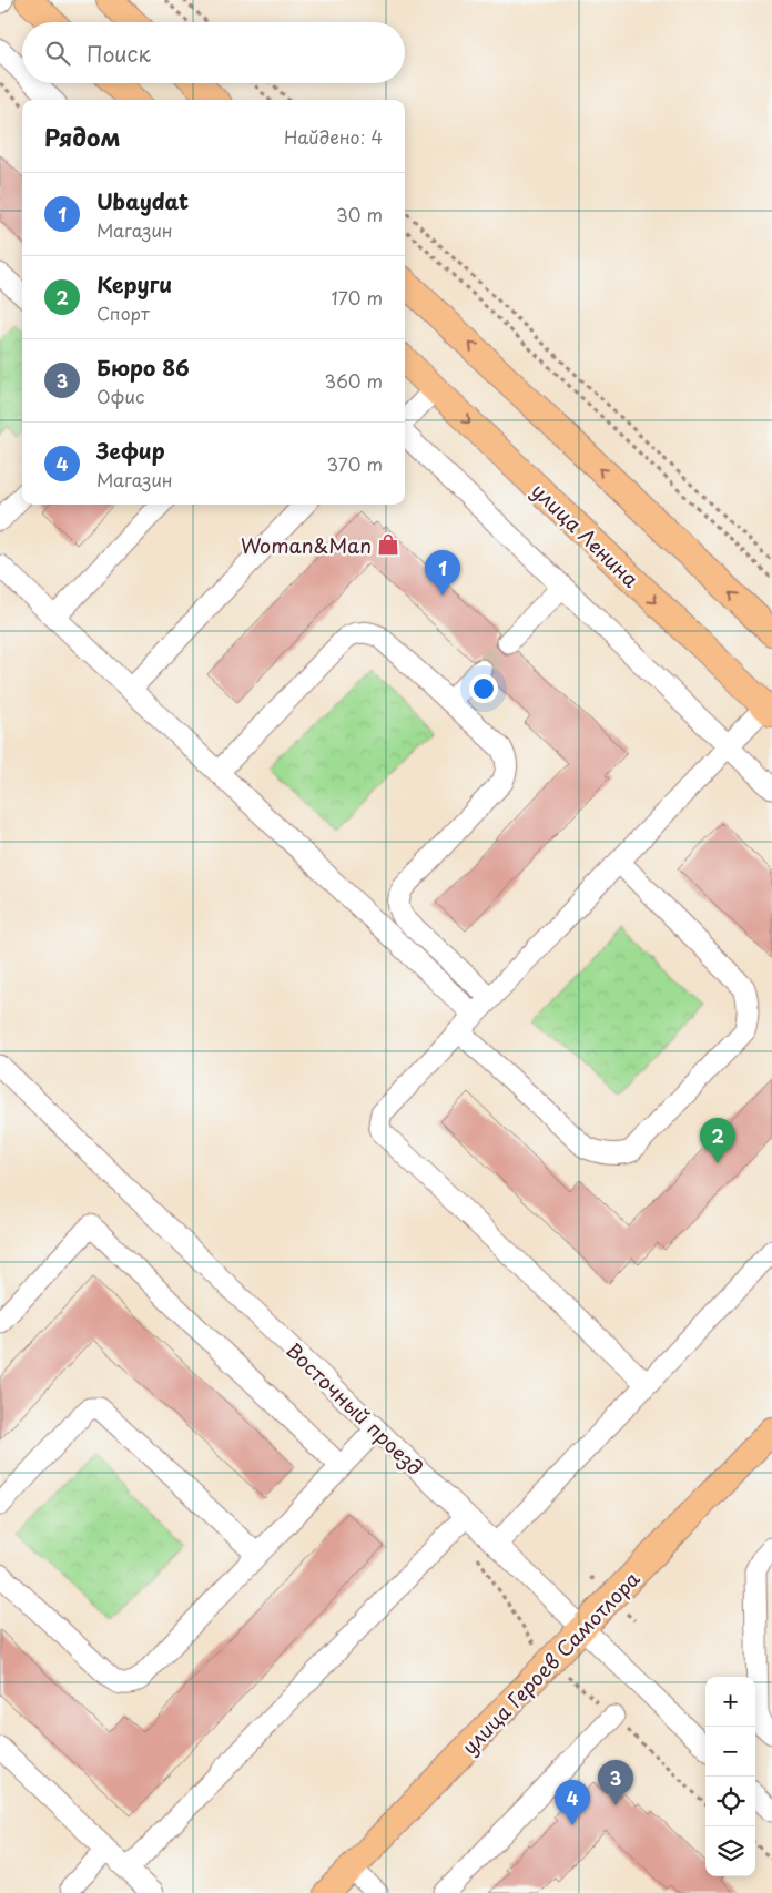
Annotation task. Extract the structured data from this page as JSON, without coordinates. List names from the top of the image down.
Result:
{
  "streets": {
    "main road": ["улица Ленина", "улица Героев Самотлора"],
    "street": ["Восточный проезд"]
  },
  "crossings": [
    ["Восточный проезд", "улица Героев Самотлора"]
  ],
  "places": {
    "shop": ["Woman&Man"]
  },
  "page": {
    "search": "Поиск",
    "heading": ["Рядом", "Найдено: 4"],
    "list": [
      {
        "mark": "1",
        "name": "Ubaydat",
        "note": "Магазин",
        "value": "30 m"
      },
      {
        "mark": "2",
        "name": "Керуги",
        "note": "Спорт",
        "value": "170 m"
      },
      {
        "mark": "3",
        "name": "Бюро 86",
        "note": "Офис",
        "value": "360 m"
      },
      {
        "mark": "4",
        "name": "Зефир",
        "note": "Магазин",
        "value": "370 m"
      }
    ],
    "pins": [
      "1",
      "2",
      "3",
      "4"
    ],
    "map_buttons": ["+", "−"]
  }
}
